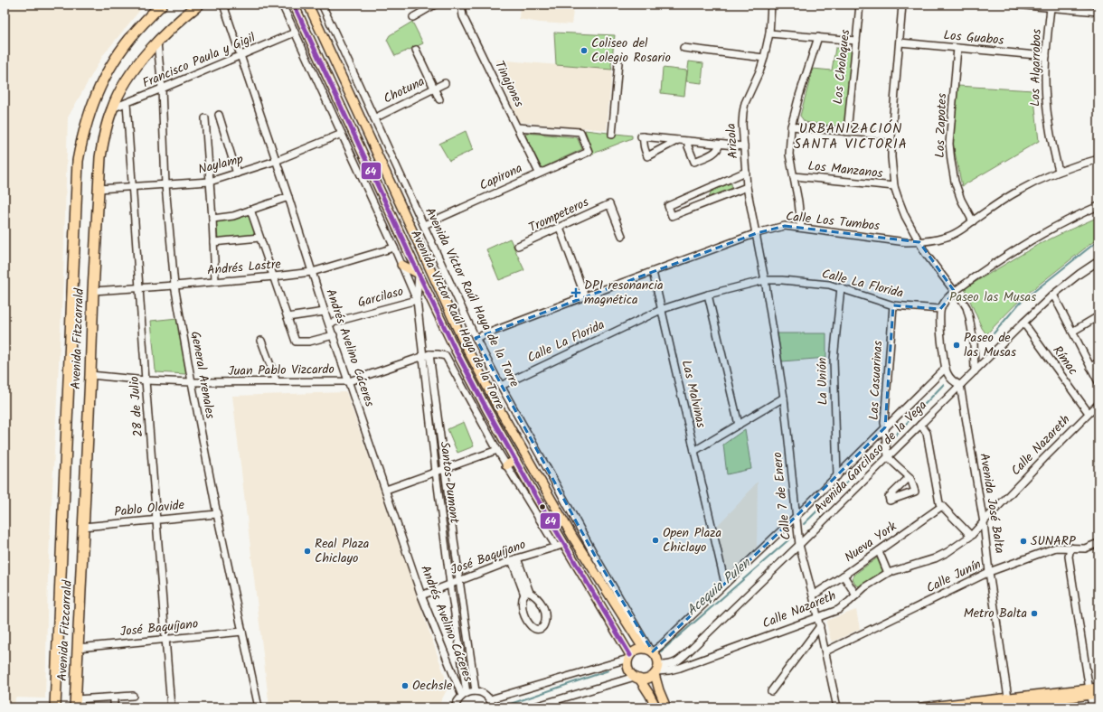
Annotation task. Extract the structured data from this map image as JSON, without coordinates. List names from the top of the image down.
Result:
{
  "streets": {
    "highway": ["Avenida Fitzcarrald"],
    "main road": ["Avenida Victor Raúl Haya de la Torre"],
    "street": [
      "Los Guabos",
      "Francisco Paula y Gigil",
      "Los Choloques",
      "Los Algarrobos",
      "Tinajones",
      "Chotuna",
      "Los Zapotes",
      "Arizola",
      "Naylamp",
      "Los Manzanos",
      "Capirona",
      "Trompeteros",
      "Calle Los Tumbos",
      "Andrés Lastre",
      "Calle La Florida",
      "Garcilaso",
      "Avenida Víctor Raúl Haya de la Torre",
      "Andrés Avelino Cáceres",
      "Rímac",
      "Juan Pablo Vizcardo",
      "General Arenales",
      "Las Casuarinas",
      "La Unión",
      "Las Malvinas",
      "28 de Julio",
      "Calle Nazareth",
      "Avenida Garcilaso de la Vega",
      "Santos Dumont",
      "Calle 7 de Enero",
      "Avenida José Balta",
      "Pablo Olavide",
      "Nueva York",
      "José Baquíjano",
      "Calle Junín"
    ]
  },
  "crossings": [
    ["Los Guabos", "Los Algarrobos"],
    ["Los Guabos", "Los Zapotes"],
    ["Francisco Paula y Gigil", "Avenida Fitzcarrald"],
    ["Francisco Paula y Gigil", "Andrés Avelino Cáceres"],
    ["Francisco Paula y Gigil", "General Arenales"],
    ["Francisco Paula y Gigil", "28 de Julio"],
    ["Los Algarrobos", "Calle Los Tumbos"],
    ["Tinajones", "Capirona"],
    ["Chotuna", "Avenida Víctor Raúl Haya de la Torre"],
    ["Los Zapotes", "Calle Los Tumbos"],
    ["Arizola", "Calle Los Tumbos"],
    ["Arizola", "Calle La Florida"],
    ["Arizola", "Calle 7 de Enero"],
    ["Naylamp", "Avenida Fitzcarrald"],
    ["Naylamp", "Andrés Avelino Cáceres"],
    ["Naylamp", "General Arenales"],
    ["Naylamp", "28 de Julio"],
    ["Capirona", "Avenida Víctor Raúl Haya de la Torre"],
    ["Calle Los Tumbos", "Avenida Víctor Raúl Haya de la Torre"],
    ["Calle Los Tumbos", "Las Malvinas"],
    ["Andrés Lastre", "Avenida Fitzcarrald"],
    ["Andrés Lastre", "Andrés Avelino Cáceres"],
    ["Andrés Lastre", "General Arenales"],
    ["Andrés Lastre", "28 de Julio"],
    ["Calle La Florida", "Avenida Víctor Raúl Haya de la Torre"],
    ["Calle La Florida", "Las Casuarinas"],
    ["Calle La Florida", "La Unión"],
    ["Calle La Florida", "Las Malvinas"],
    ["Calle La Florida", "Calle 7 de Enero"],
    ["Garcilaso", "Andrés Avelino Cáceres"],
    ["Garcilaso", "Santos Dumont"],
    ["Avenida Víctor Raúl Haya de la Torre", "Avenida Victor Raúl Haya de la Torre"],
    ["Avenida Víctor Raúl Haya de la Torre", "Calle Nazareth"],
    ["Avenida Víctor Raúl Haya de la Torre", "Avenida Garcilaso de la Vega"],
    ["Avenida Victor Raúl Haya de la Torre", "Calle Nazareth"],
    ["Avenida Victor Raúl Haya de la Torre", "Avenida Garcilaso de la Vega"],
    ["Avenida Victor Raúl Haya de la Torre", "Santos Dumont"],
    ["Avenida Victor Raúl Haya de la Torre", "José Baquíjano"],
    ["Avenida Fitzcarrald", "Juan Pablo Vizcardo"],
    ["Avenida Fitzcarrald", "General Arenales"],
    ["Avenida Fitzcarrald", "Pablo Olavide"],
    ["Avenida Fitzcarrald", "José Baquíjano"],
    ["Andrés Avelino Cáceres", "Juan Pablo Vizcardo"],
    ["Andrés Avelino Cáceres", "Santos Dumont"],
    ["Andrés Avelino Cáceres", "José Baquíjano"],
    ["Rímac", "Calle Nazareth"],
    ["Rímac", "Avenida Garcilaso de la Vega"],
    ["Juan Pablo Vizcardo", "General Arenales"],
    ["Juan Pablo Vizcardo", "28 de Julio"],
    ["Juan Pablo Vizcardo", "Santos Dumont"],
    ["General Arenales", "Pablo Olavide"],
    ["General Arenales", "José Baquíjano"],
    ["Las Casuarinas", "Avenida Garcilaso de la Vega"],
    ["La Unión", "Avenida Garcilaso de la Vega"],
    ["Las Malvinas", "Avenida Garcilaso de la Vega"],
    ["28 de Julio", "Pablo Olavide"],
    ["28 de Julio", "José Baquíjano"],
    ["Calle Nazareth", "Avenida Garcilaso de la Vega"],
    ["Calle Nazareth", "Calle 7 de Enero"],
    ["Calle Nazareth", "Avenida José Balta"],
    ["Avenida Garcilaso de la Vega", "Calle 7 de Enero"],
    ["Avenida Garcilaso de la Vega", "Avenida José Balta"],
    ["Santos Dumont", "José Baquíjano"],
    ["Calle 7 de Enero", "Nueva York"],
    ["Calle 7 de Enero", "Calle Junín"],
    ["Avenida José Balta", "Calle Junín"]
  ],
  "districts": ["URBANIZACIÓN SANTA VICTORIA"],
  "water": ["Acequia Pulen"],
  "parks": ["Paseo las Musas"],
  "places": {
    "other": [
      "Coliseo del Colegio Rosario",
      "Paseo de las Musas",
      "Open Plaza Chiclayo",
      "SUNARP",
      "Real Plaza Chiclayo",
      "Metro Balta",
      "Oechsle"
    ],
    "health": ["DPI resonancia magnética"]
  },
  "lines": ["transit line 64"]
}
